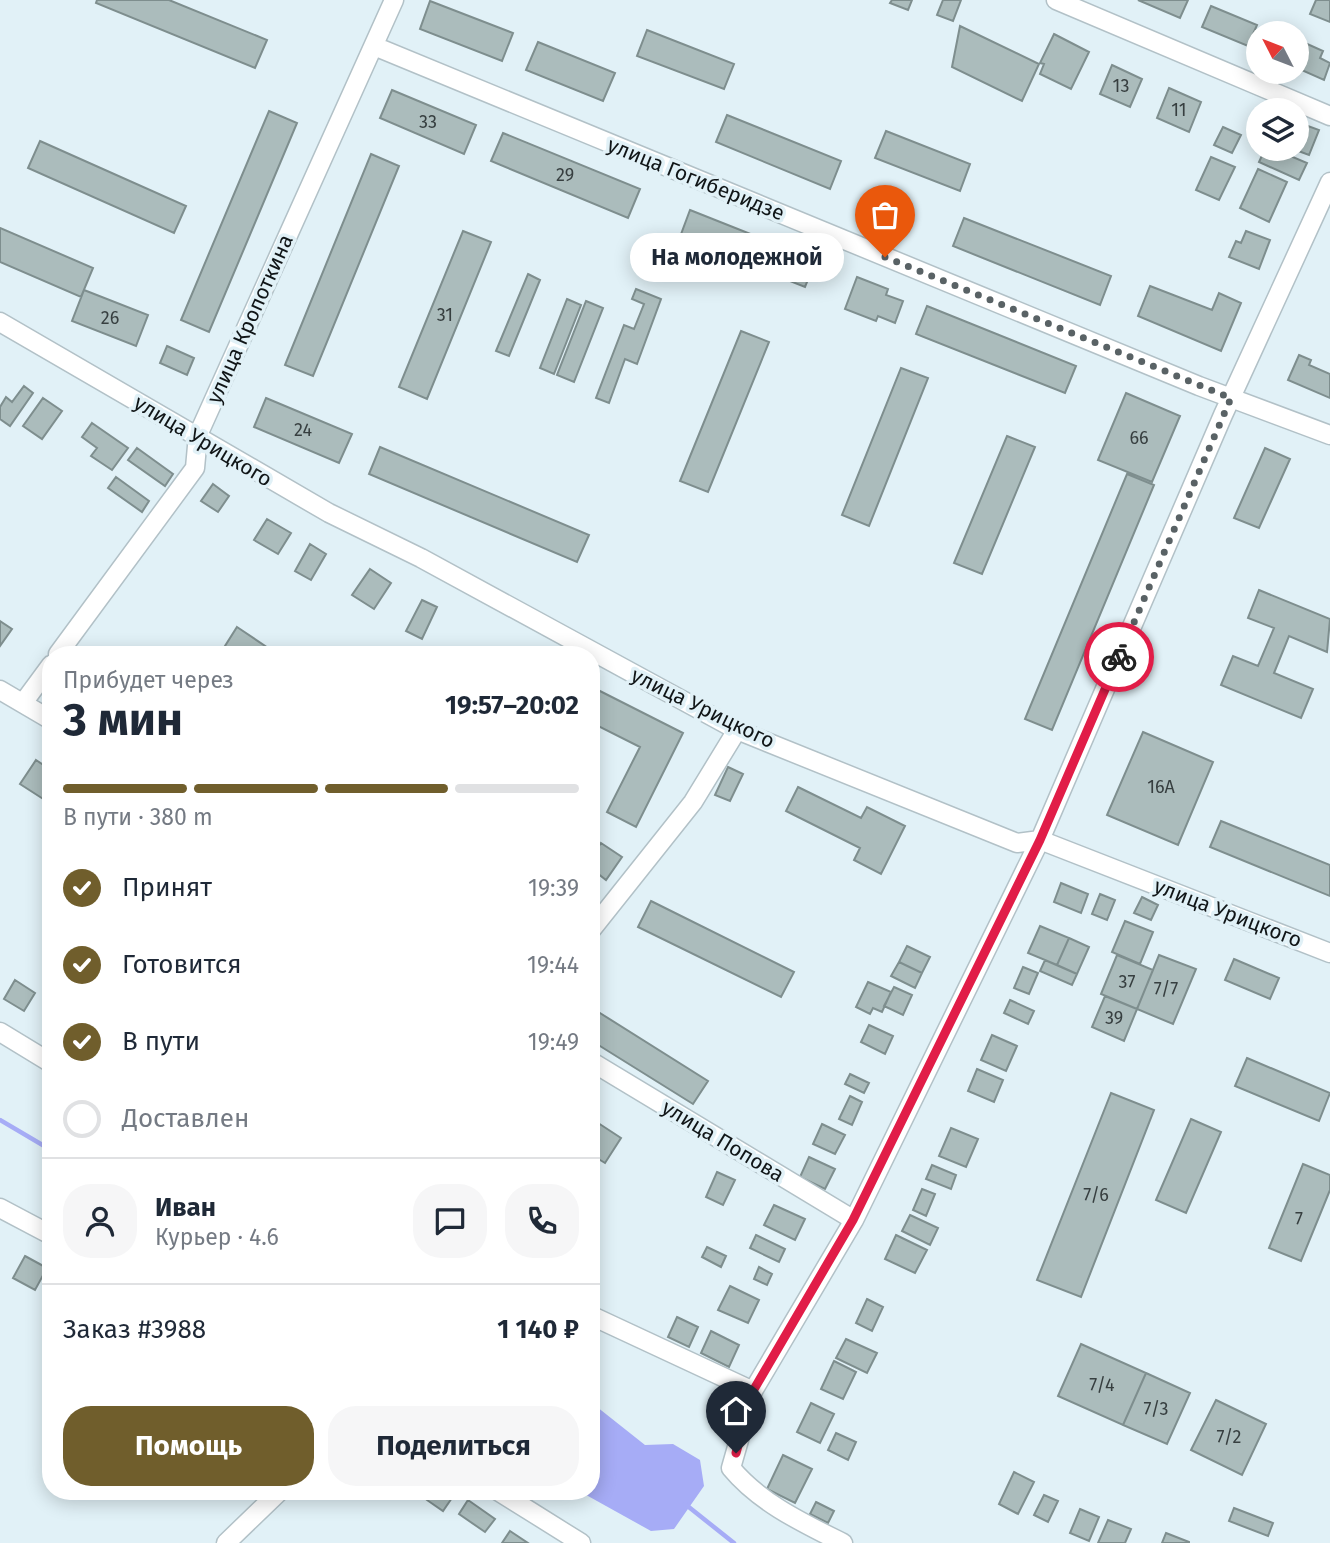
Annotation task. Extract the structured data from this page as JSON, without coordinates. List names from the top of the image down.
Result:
{
  "streets": {
    "street": [
      "улица Гогиберидзе",
      "улица Кропоткина",
      "улица Урицкого",
      "улица Попова"
    ]
  },
  "crossings": [
    ["улица Гогиберидзе", "улица Кропоткина"],
    ["улица Кропоткина", "улица Урицкого"]
  ],
  "places": ["На молодежной"],
  "house_numbers": [
    "13",
    "11",
    "33",
    "29",
    "31",
    "26",
    "24",
    "66",
    "16А",
    "37",
    "7/7",
    "39",
    "7/6",
    "7",
    "7/4",
    "7/3",
    "7/2"
  ],
  "north": "top left",
  "page": {
    "bubble": "На молодежной",
    "heading": ["3 мин", "Прибудет через", "19:57–20:02"],
    "panel": [
      "Иван",
      "Курьер · 4.6",
      "Заказ #3988",
      "1 140 ₽"
    ],
    "bar": "В пути · 380 m",
    "list": [
      ["Принят", "19:39"],
      ["Готовится", "19:44"],
      ["В пути", "19:49"],
      "Доставлен"
    ],
    "buttons": ["Помощь", "Поделиться"]
  }
}
